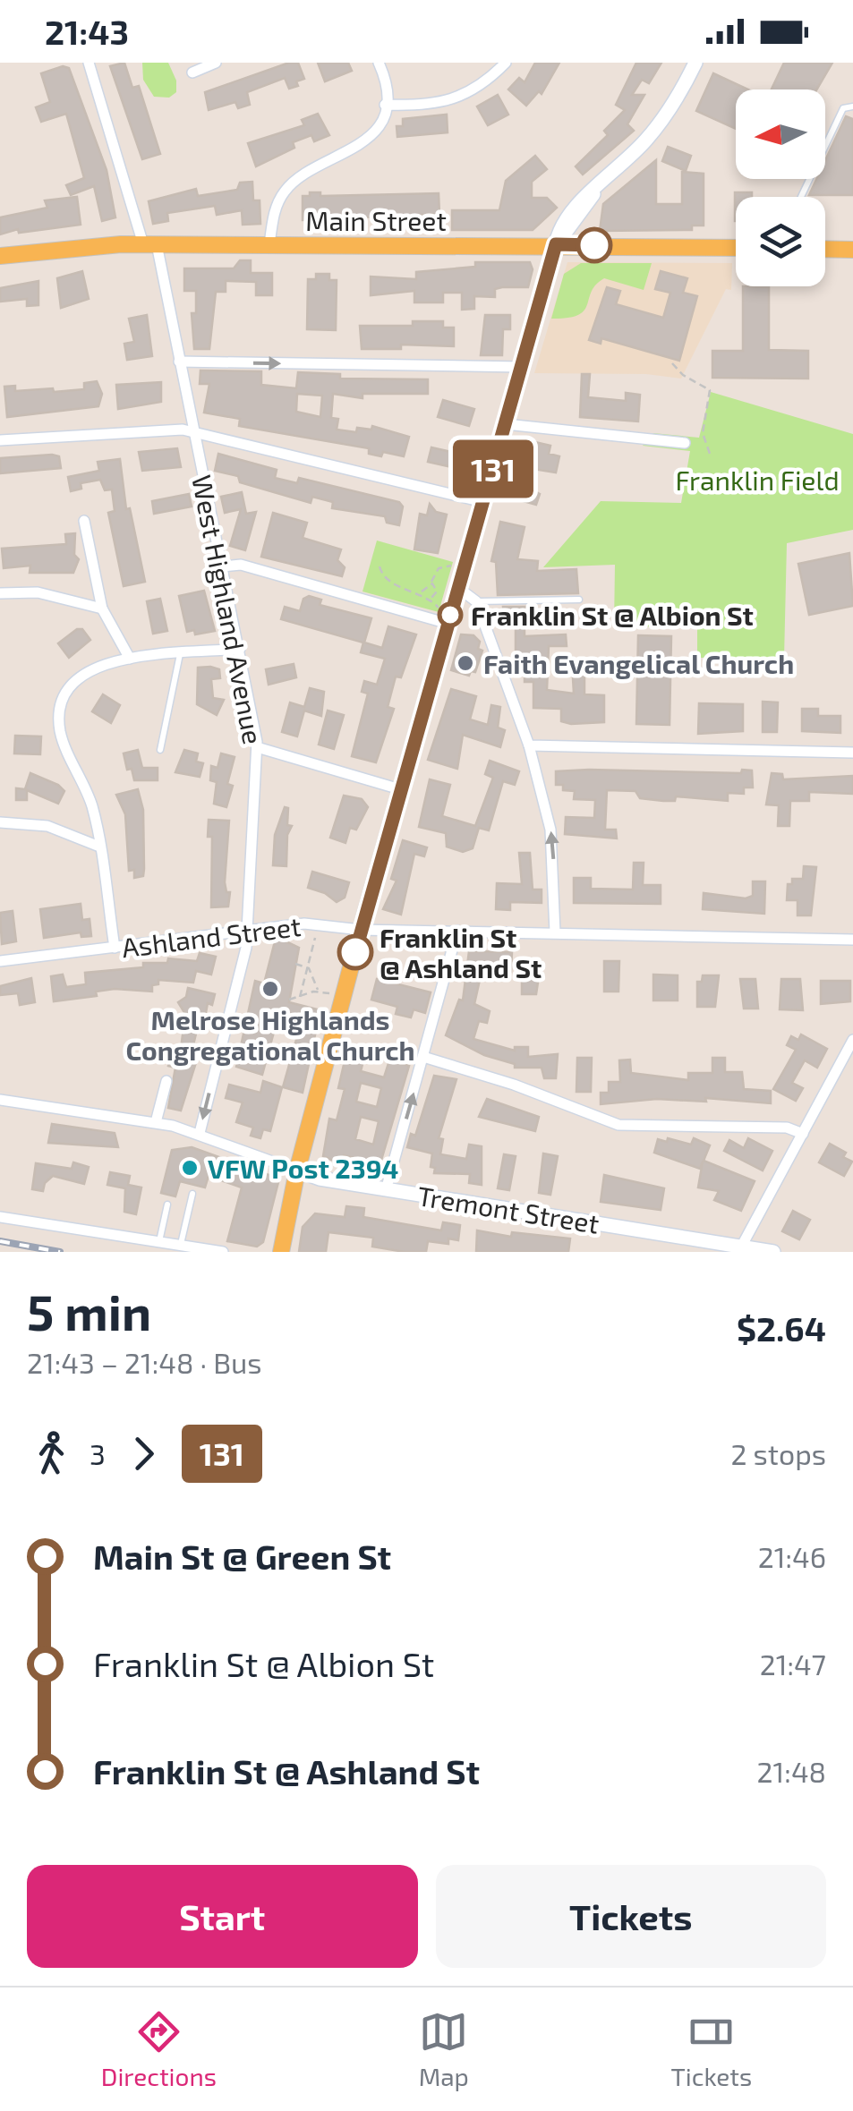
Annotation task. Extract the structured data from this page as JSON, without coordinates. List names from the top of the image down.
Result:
{
  "streets": {
    "main road": ["Main Street"],
    "street": ["West Highland Avenue", "Ashland Street", "Tremont Street"]
  },
  "crossings": [
    ["Main Street", "West Highland Avenue"],
    ["West Highland Avenue", "Ashland Street"]
  ],
  "parks": ["Franklin Field"],
  "places": [
    "Franklin St @ Albion St",
    "Faith Evangelical Church",
    "Franklin St @ Ashland St",
    "Melrose Highlands Congregational Church",
    "VFW Post 2394"
  ],
  "lines": ["bus line 131"],
  "north": "left",
  "page": {
    "status": "21:43",
    "on_map": "131",
    "heading": ["5 min", "21:43 – 21:48 · Bus", "$2.64"],
    "legs": ["3", "131", "2 stops"],
    "list": [
      {
        "name": "Main St @ Green St",
        "value": "21:46"
      },
      {
        "name": "Franklin St @ Albion St",
        "value": "21:47"
      },
      {
        "name": "Franklin St @ Ashland St",
        "value": "21:48"
      }
    ],
    "buttons": ["Start", "Tickets"],
    "tabs": ["Directions", "Map", "Tickets"]
  }
}
